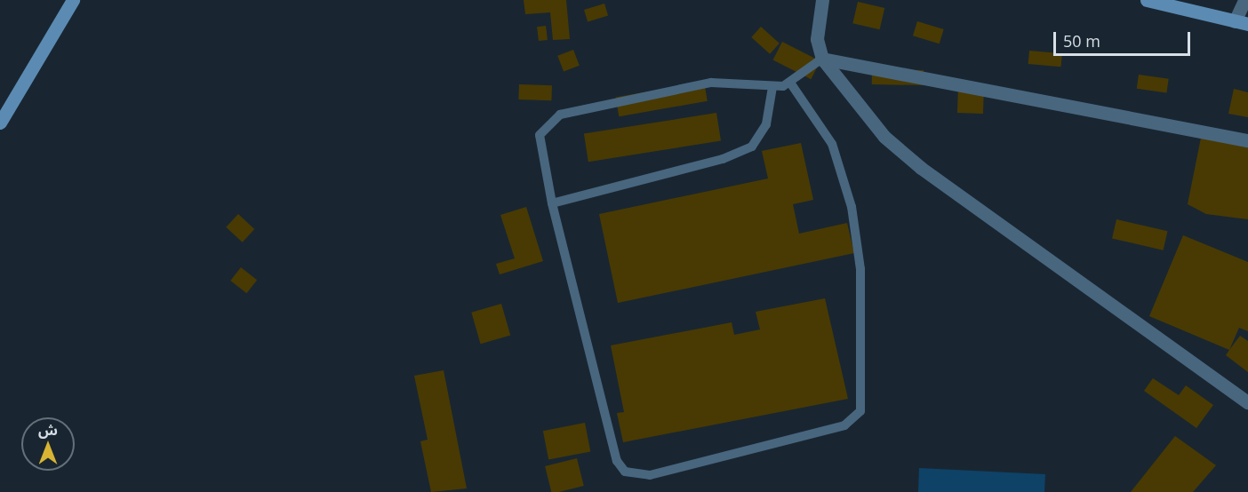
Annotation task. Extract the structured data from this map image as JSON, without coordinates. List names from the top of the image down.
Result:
{
  "scale_bar": "50 m",
  "north": "top"
}
